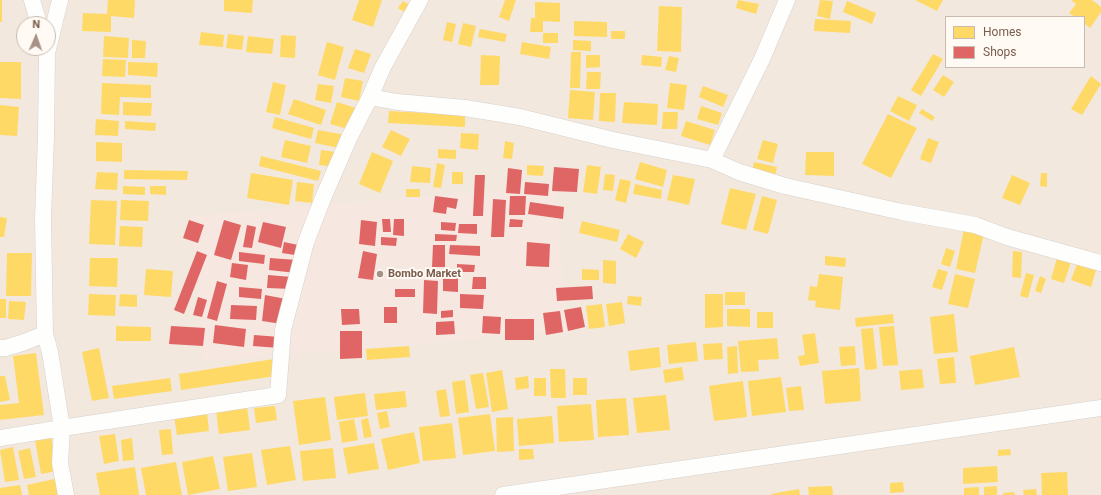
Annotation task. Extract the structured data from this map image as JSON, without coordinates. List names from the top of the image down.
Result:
{
  "places": ["Bombo Market"],
  "legend": ["Homes", "Shops"],
  "north": "top"
}
